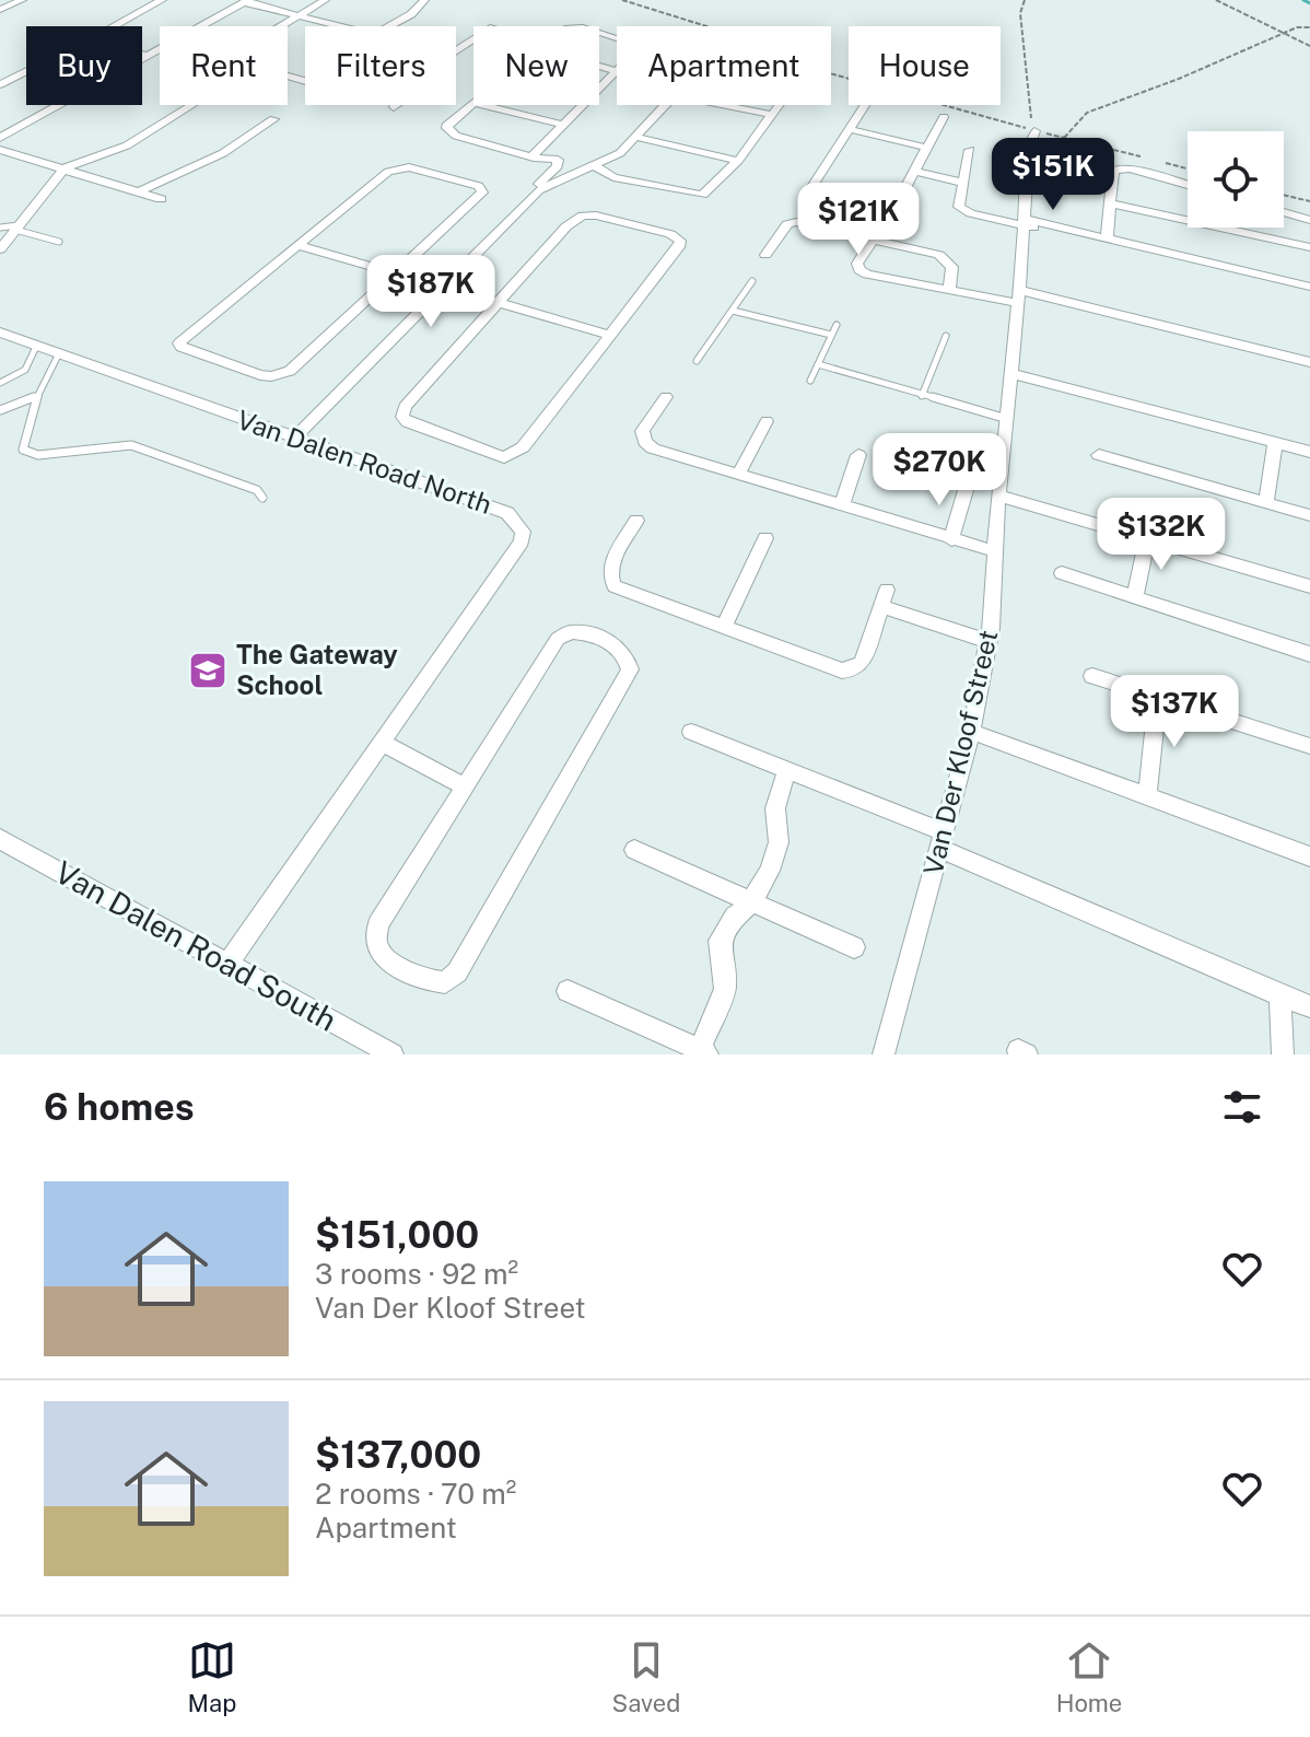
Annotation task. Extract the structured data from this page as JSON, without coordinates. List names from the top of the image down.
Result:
{
  "streets": {
    "street": ["Van Dalen Road North", "Van Der Kloof Street", "Van Dalen Road South"]
  },
  "crossings": [
    ["Van Dalen Road North", "Van Dalen Road South"]
  ],
  "places": {
    "school or university": ["The Gateway School"]
  },
  "page": {
    "chip": [
      "Buy",
      "Rent",
      "Filters",
      "New",
      "Apartment",
      "House"
    ],
    "price": [
      "$151K",
      "$121K",
      "$187K",
      "$270K",
      "$132K",
      "$137K"
    ],
    "heading": "6 homes",
    "list": [
      {
        "name": "$151,000",
        "note": "3 rooms · 92 m² · Van Der Kloof Street"
      },
      {
        "name": "$137,000",
        "note": "2 rooms · 70 m² · Apartment"
      }
    ],
    "tabs": ["Map", "Saved", "Home"]
  }
}
